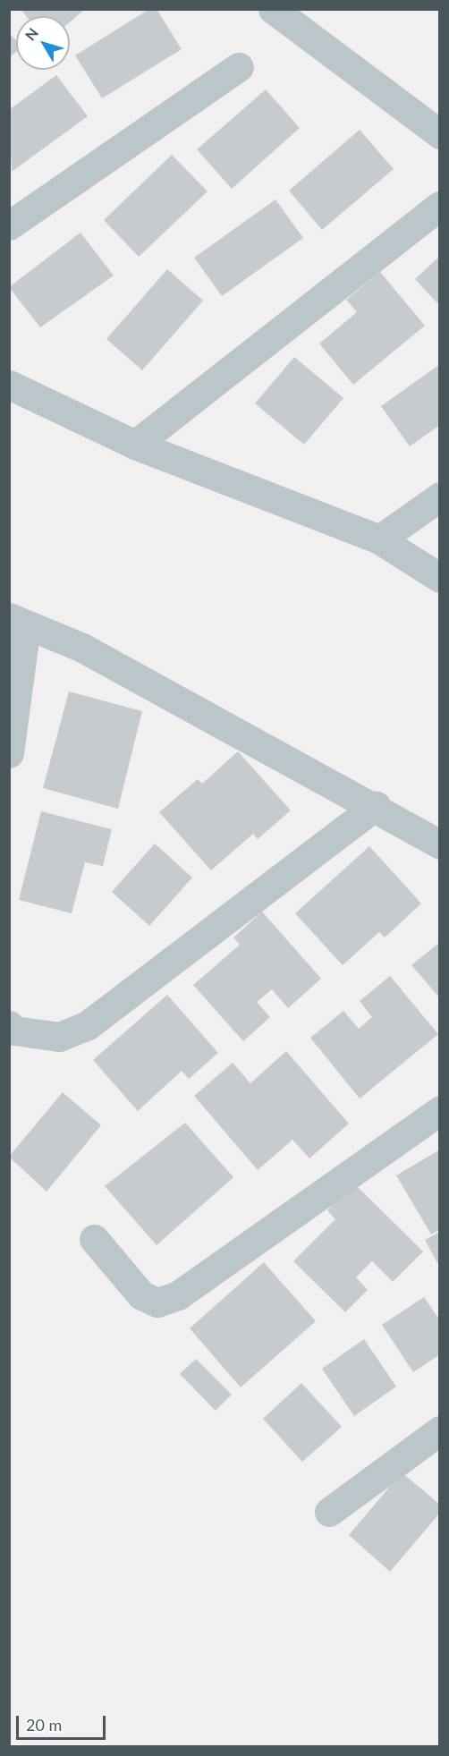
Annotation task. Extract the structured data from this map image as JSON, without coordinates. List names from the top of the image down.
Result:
{
  "scale_bar": "20 m",
  "north": "top left"
}
